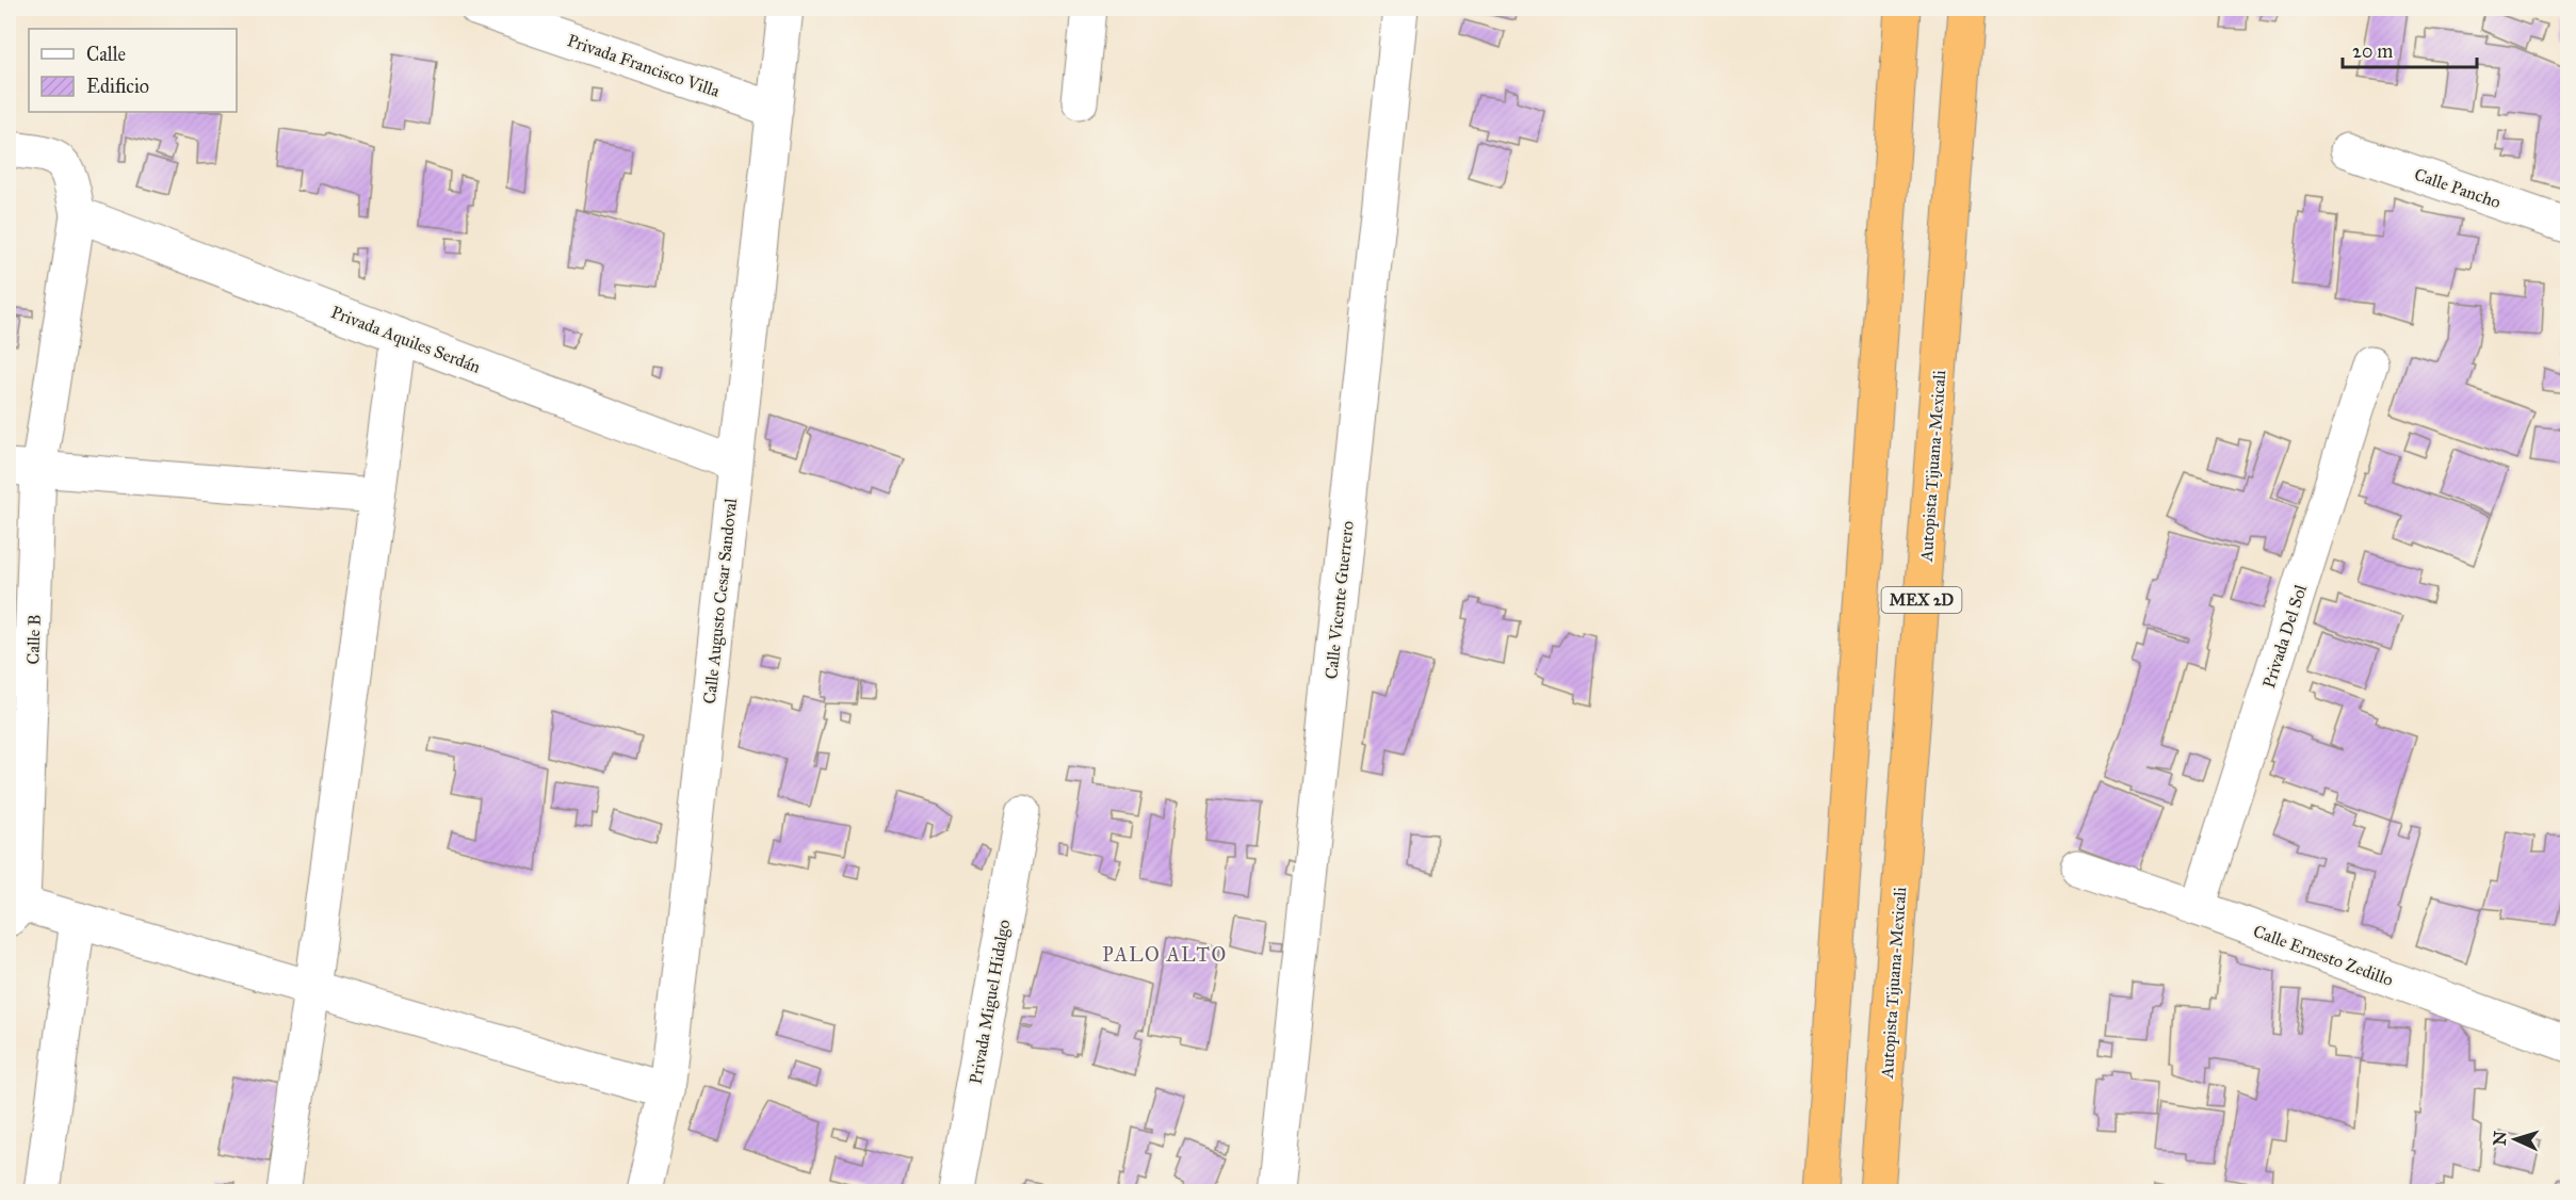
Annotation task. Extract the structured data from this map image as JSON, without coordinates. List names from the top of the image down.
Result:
{
  "streets": {
    "highway": ["Autopista Tijuana-Mexicali", "MEX 2D"],
    "street": [
      "Privada Francisco Villa",
      "Calle Pancho",
      "Privada Aquiles Serdán",
      "Calle Vicente Guerrero",
      "Calle Augusto Cesar Sandoval",
      "Privada Del Sol",
      "Calle B",
      "Calle Ernesto Zedillo",
      "Privada Miguel Hidalgo"
    ]
  },
  "crossings": [
    ["Privada Francisco Villa", "Calle Augusto Cesar Sandoval"],
    ["Privada Aquiles Serdán", "Calle Augusto Cesar Sandoval"],
    ["Privada Del Sol", "Calle Ernesto Zedillo"]
  ],
  "districts": ["PALO ALTO"],
  "legend": ["Calle", "Edificio"],
  "scale_bar": "20 m",
  "north": "left"
}
